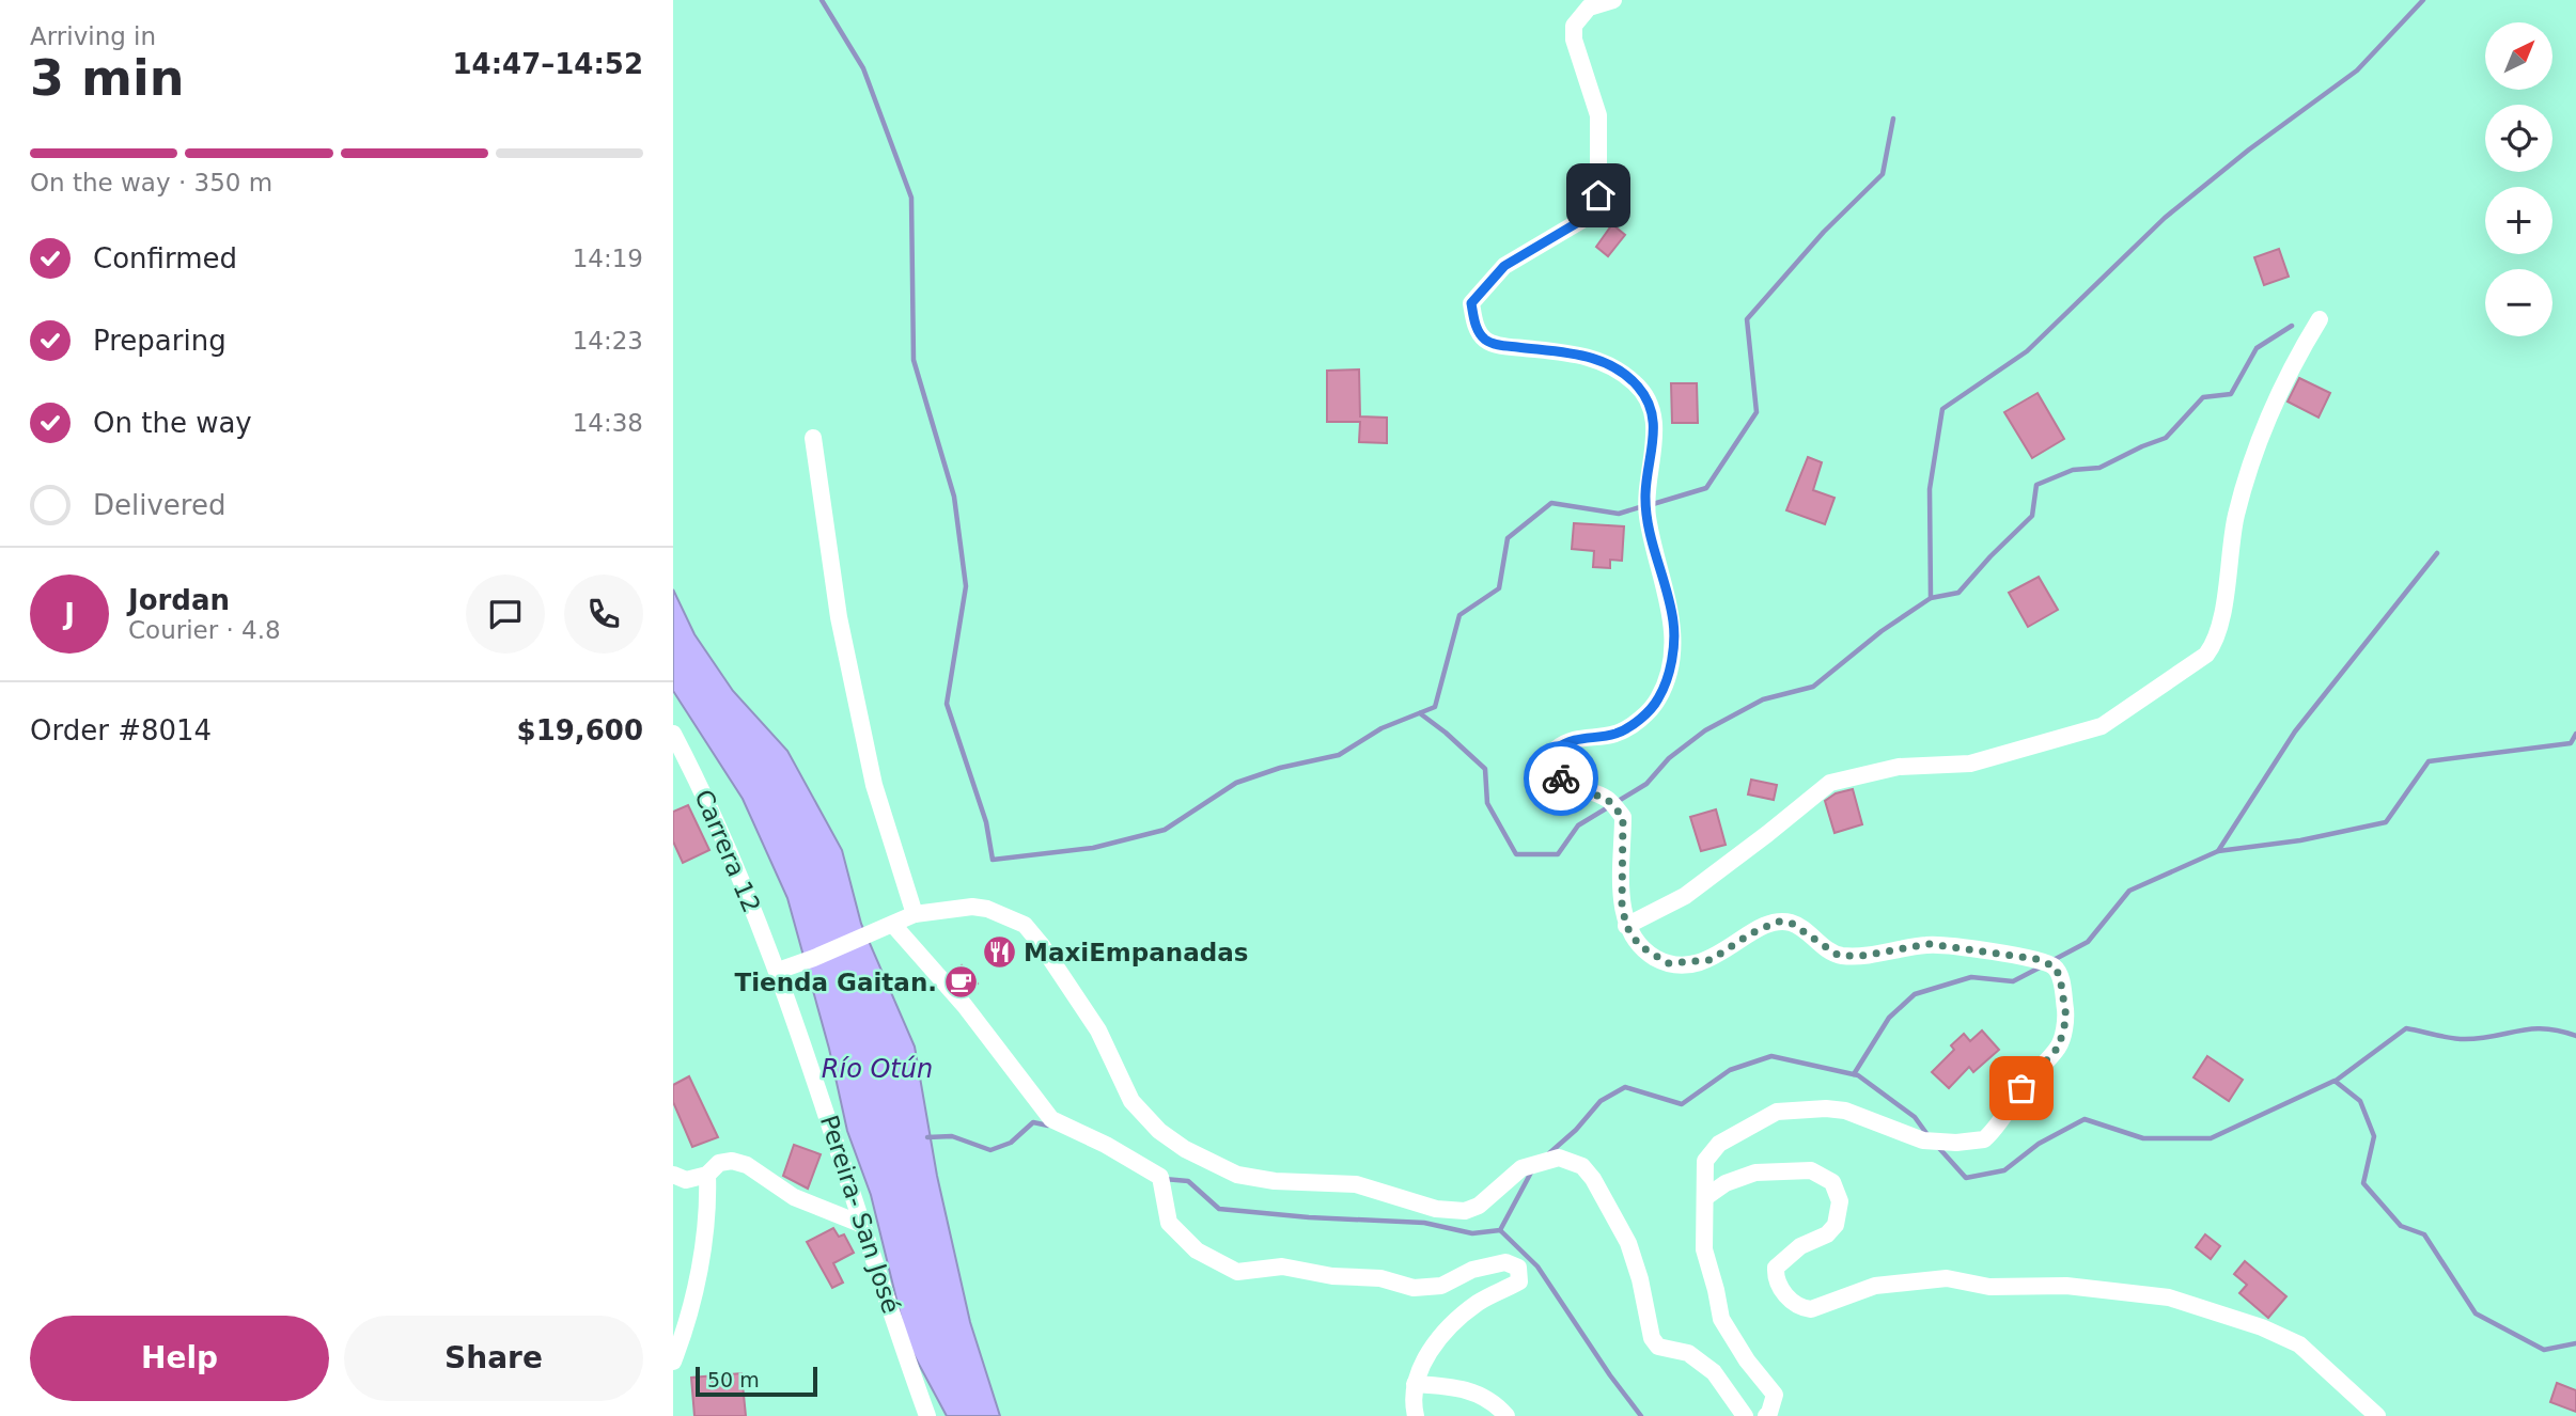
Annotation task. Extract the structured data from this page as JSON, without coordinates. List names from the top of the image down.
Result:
{
  "streets": {
    "street": ["Carrera 12", "Pereira- San José"]
  },
  "crossings": [
    ["Carrera 12", "Pereira- San José"]
  ],
  "water": ["Río Otún"],
  "places": {
    "restaurant": ["MaxiEmpanadas"],
    "cafe": ["Tienda Gaitan."]
  },
  "scale_bar": "50 m",
  "north": "top right",
  "page": {
    "heading": ["3 min", "Arriving in", "14:47–14:52"],
    "panel": [
      "Jordan",
      "Courier · 4.8",
      "Order #8014",
      "$19,600"
    ],
    "map_buttons": ["+", "−"],
    "bar": "On the way · 350 m",
    "list": [
      ["Confirmed", "14:19"],
      ["Preparing", "14:23"],
      ["On the way", "14:38"],
      "Delivered"
    ],
    "round": "J",
    "buttons": ["Help", "Share"],
    "scale": "50 m"
  }
}
